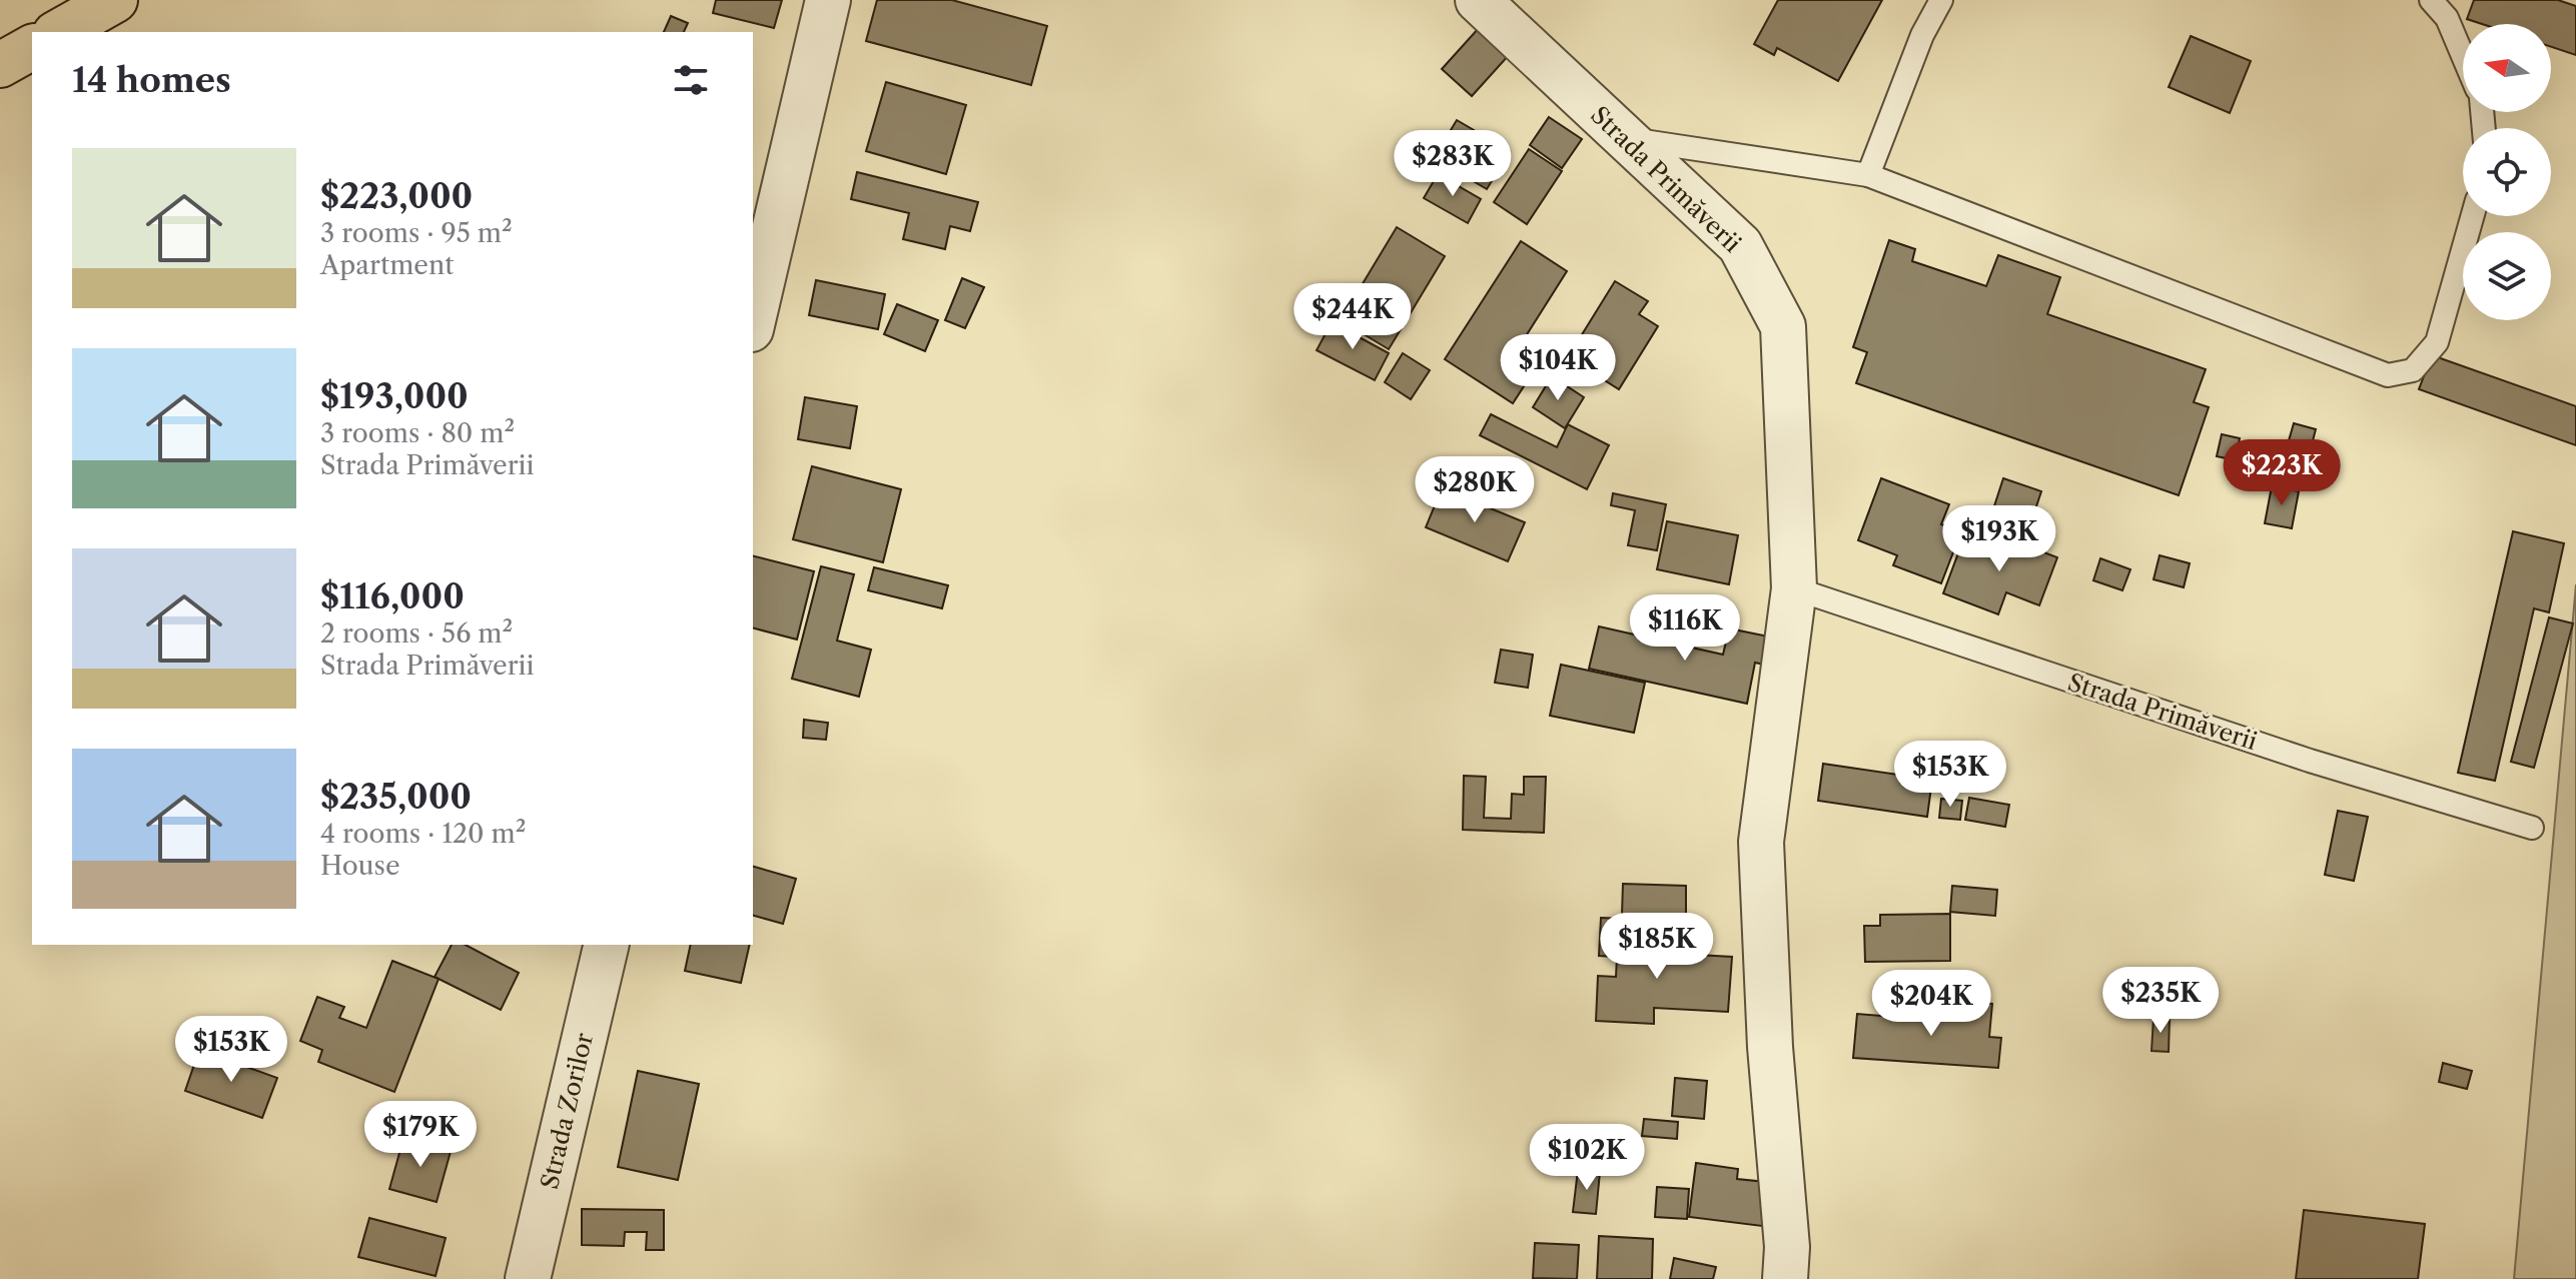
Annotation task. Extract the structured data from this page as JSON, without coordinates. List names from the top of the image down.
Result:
{
  "streets": {
    "street": ["Strada Primăverii", "Strada Zorilor"]
  },
  "north": "left",
  "page": {
    "heading": "14 homes",
    "list": [
      {
        "name": "$223,000",
        "note": "3 rooms · 95 m² · Apartment"
      },
      {
        "name": "$193,000",
        "note": "3 rooms · 80 m² · Strada Primăverii"
      },
      {
        "name": "$116,000",
        "note": "2 rooms · 56 m² · Strada Primăverii"
      },
      {
        "name": "$235,000",
        "note": "4 rooms · 120 m² · House"
      }
    ],
    "price": [
      "$283K",
      "$244K",
      "$104K",
      "$223K",
      "$280K",
      "$193K",
      "$116K",
      "$153K",
      "$185K",
      "$235K",
      "$204K",
      "$153K",
      "$179K",
      "$102K"
    ]
  }
}
